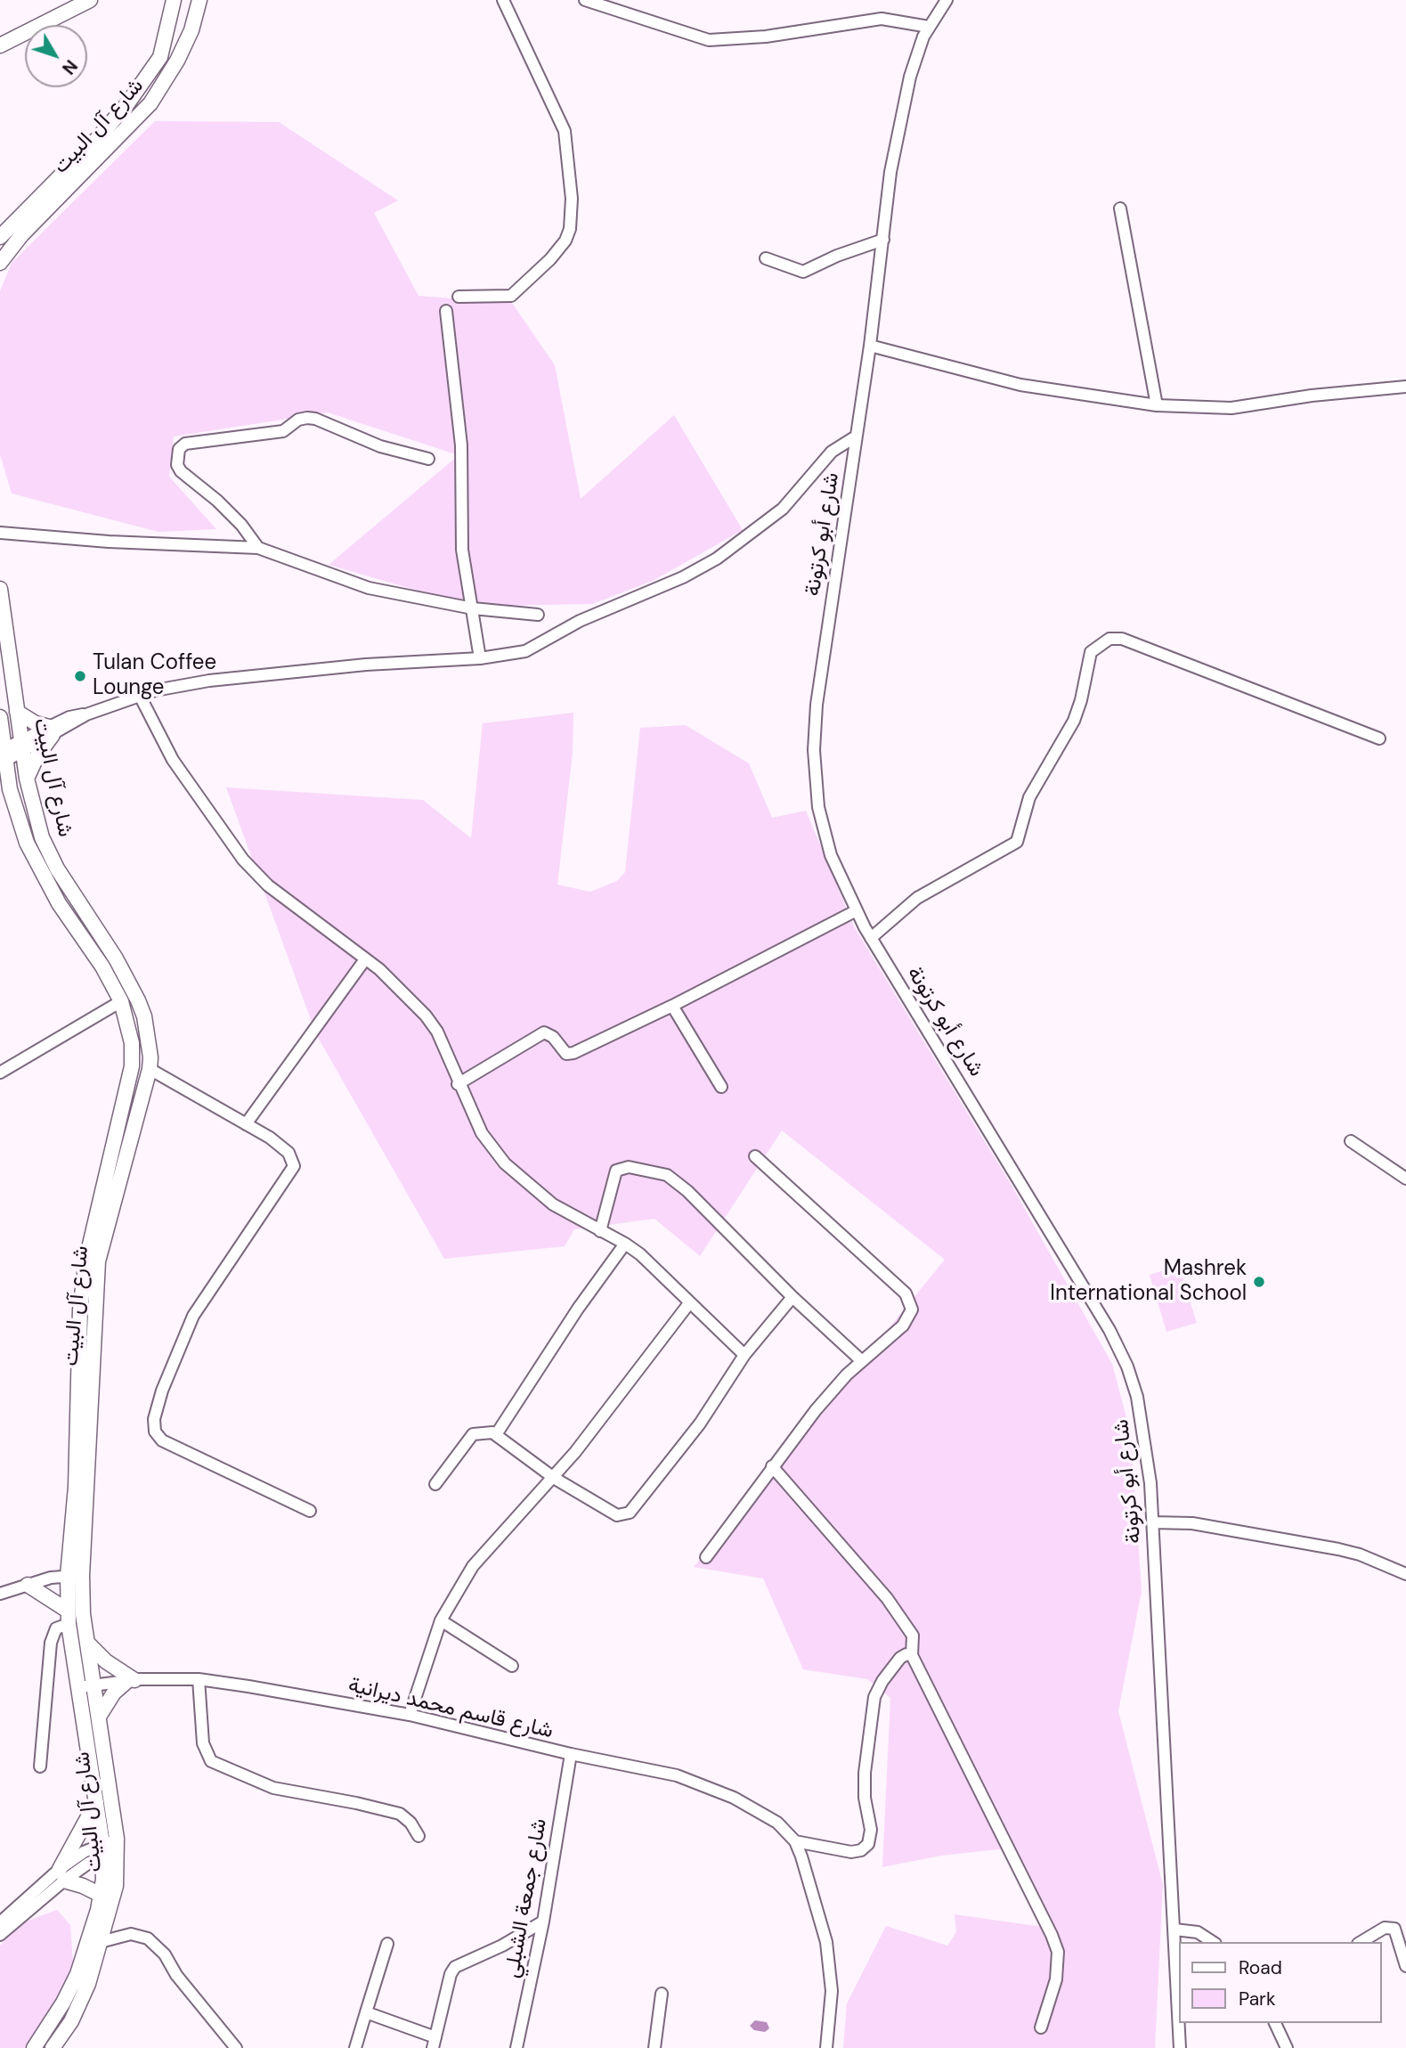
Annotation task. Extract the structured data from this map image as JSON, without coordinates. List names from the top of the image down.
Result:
{
  "streets": {
    "street": [
      "شارع آل البيت",
      "شارع أبو كرتونة",
      "شارع قاسم محمد ديرانية",
      "شارع جمعة الشبلي"
    ]
  },
  "crossings": [
    ["شارع آل البيت", "شارع قاسم محمد ديرانية"],
    ["شارع قاسم محمد ديرانية", "شارع جمعة الشبلي"]
  ],
  "places": ["Tulan Coffee Lounge", "Mashrek International School"],
  "legend": ["Road", "Park"],
  "north": "bottom right"
}
